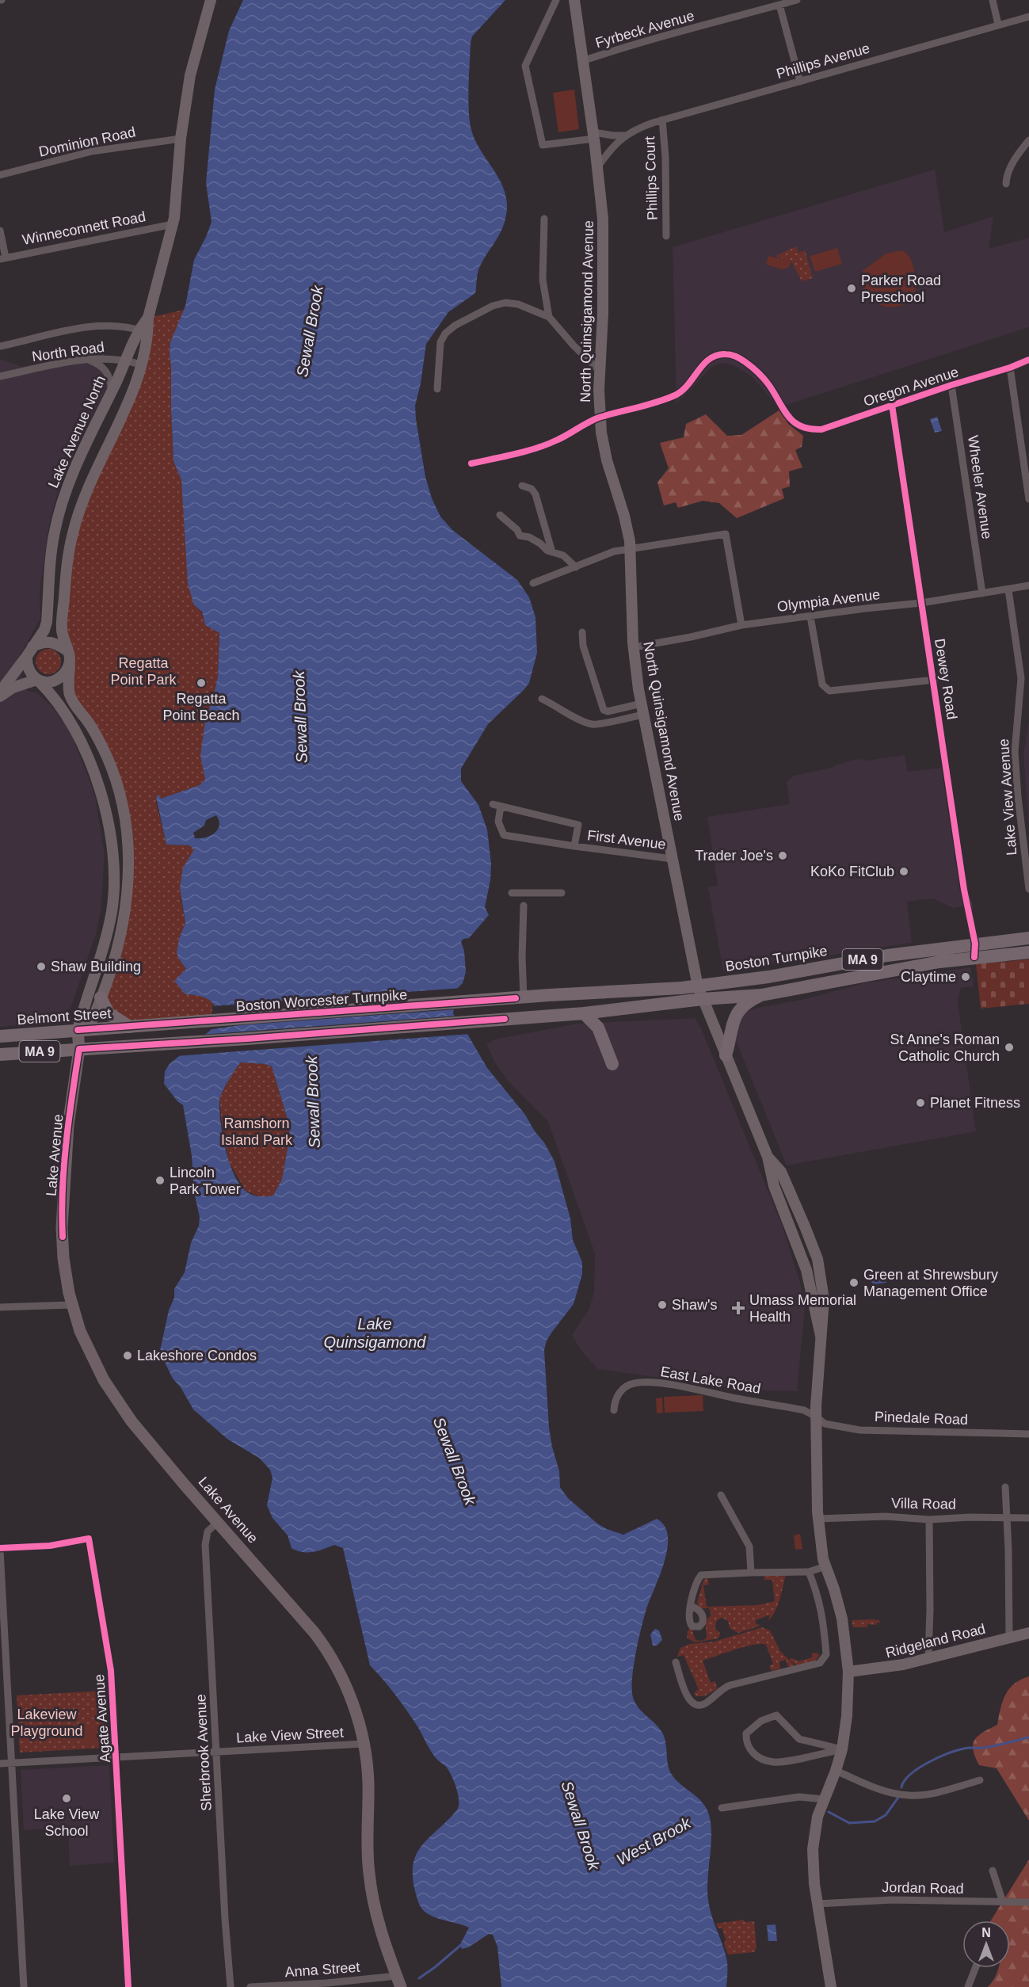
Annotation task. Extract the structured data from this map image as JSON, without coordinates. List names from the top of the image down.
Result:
{
  "streets": {
    "highway": [
      "Boston Turnpike",
      "MA 9",
      "Boston Worcester Turnpike",
      "Belmont Street"
    ],
    "main road": [
      "North Quinsigamond Avenue",
      "Lake Avenue North",
      "Lake Avenue",
      "Ridgeland Road"
    ],
    "street": [
      "Fyrbeck Avenue",
      "Phillips Avenue",
      "Dominion Road",
      "Phillips Court",
      "Winneconnett Road",
      "North Road",
      "Oregon Avenue",
      "Wheeler Avenue",
      "Olympia Avenue",
      "Dewey Road",
      "Lake View Avenue",
      "First Avenue",
      "East Lake Road",
      "Pinedale Road",
      "Villa Road",
      "Agate Avenue",
      "Lake View Street",
      "Sherbrook Avenue",
      "Jordan Road",
      "Anna Street"
    ]
  },
  "crossings": [
    ["Fyrbeck Avenue", "North Quinsigamond Avenue"],
    ["Phillips Avenue", "Phillips Court"],
    ["Phillips Avenue", "North Quinsigamond Avenue"],
    ["Dominion Road", "Lake Avenue North"],
    ["Winneconnett Road", "Lake Avenue North"],
    ["North Quinsigamond Avenue", "Oregon Avenue"],
    ["North Quinsigamond Avenue", "Olympia Avenue"],
    ["North Quinsigamond Avenue", "First Avenue"],
    ["North Quinsigamond Avenue", "Boston Turnpike"],
    ["North Quinsigamond Avenue", "MA 9"],
    ["North Quinsigamond Avenue", "Boston Worcester Turnpike"],
    ["North Quinsigamond Avenue", "East Lake Road"],
    ["North Quinsigamond Avenue", "Pinedale Road"],
    ["North Quinsigamond Avenue", "Villa Road"],
    ["North Quinsigamond Avenue", "Ridgeland Road"],
    ["North Quinsigamond Avenue", "Jordan Road"],
    ["North Road", "Lake Avenue North"],
    ["Oregon Avenue", "Wheeler Avenue"],
    ["Oregon Avenue", "Dewey Road"],
    ["Wheeler Avenue", "Olympia Avenue"],
    ["Olympia Avenue", "Dewey Road"],
    ["Olympia Avenue", "Lake View Avenue"],
    ["Dewey Road", "Boston Turnpike"],
    ["Dewey Road", "MA 9"],
    ["Boston Turnpike", "Boston Worcester Turnpike"],
    ["MA 9", "Lake Avenue"],
    ["Boston Worcester Turnpike", "Belmont Street"],
    ["Lake Avenue", "Lake View Street"],
    ["Lake Avenue", "Sherbrook Avenue"],
    ["Lake Avenue", "Anna Street"],
    ["East Lake Road", "Pinedale Road"],
    ["Agate Avenue", "Lake View Street"],
    ["Lake View Street", "Sherbrook Avenue"]
  ],
  "water": ["Sewall Brook", "Lake Quinsigamond", "West Brook"],
  "parks": ["Regatta Point Park", "Ramshorn Island Park", "Lakeview Playground"],
  "places": {
    "other": [
      "Parker Road Preschool",
      "Regatta Point Beach",
      "Trader Joe's",
      "KoKo FitClub",
      "Shaw Building",
      "Claytime",
      "St Anne's Roman Catholic Church",
      "Planet Fitness",
      "Lincoln Park Tower",
      "Green at Shrewsbury Management Office",
      "Shaw's",
      "Lakeshore Condos",
      "Lake View School"
    ],
    "health": ["Umass Memorial Health"]
  },
  "north": "top"
}
